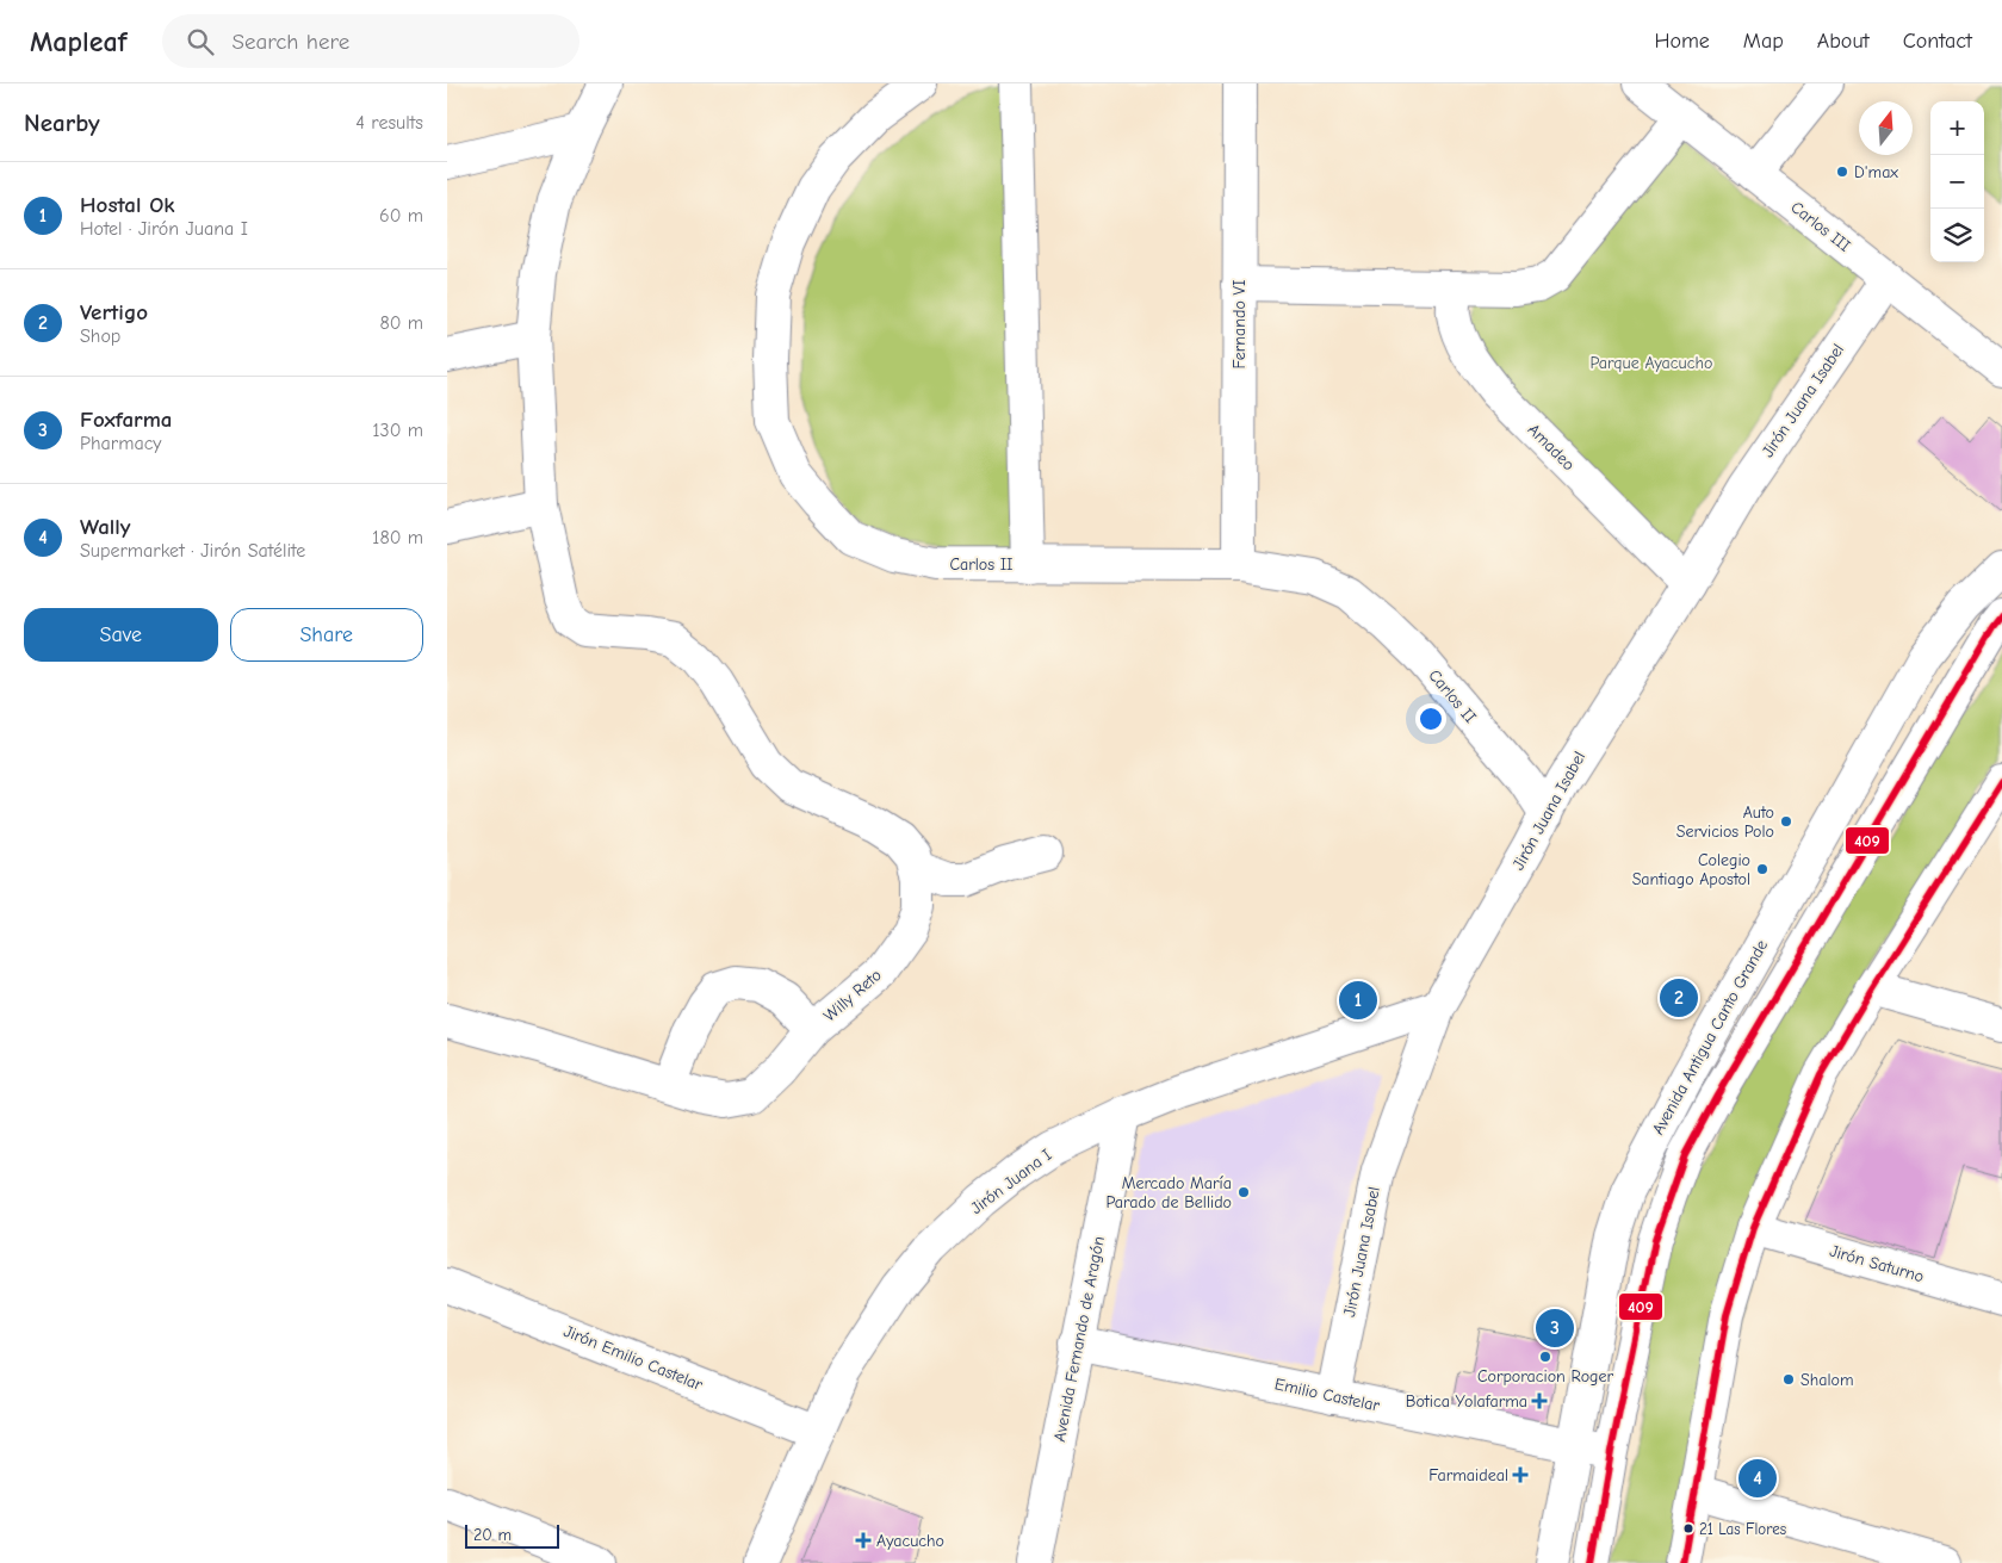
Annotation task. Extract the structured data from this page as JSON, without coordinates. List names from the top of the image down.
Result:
{
  "streets": {
    "street": [
      "Carlos III",
      "Fernando VI",
      "Jirón Juana Isabel",
      "Amadeo",
      "Carlos II",
      "Willy Reto",
      "Avenida Antigua Canto Grande",
      "Jirón Juana I",
      "Jirón Saturno",
      "Avenida Fernando de Aragón",
      "Jirón Emilio Castelar",
      "Emilio Castelar"
    ]
  },
  "crossings": [
    ["Carlos III", "Jirón Juana Isabel"],
    ["Fernando VI", "Carlos II"],
    ["Jirón Juana Isabel", "Amadeo"],
    ["Jirón Juana Isabel", "Carlos II"],
    ["Jirón Juana Isabel", "Jirón Juana I"],
    ["Jirón Juana Isabel", "Emilio Castelar"],
    ["Avenida Antigua Canto Grande", "Emilio Castelar"],
    ["Jirón Juana I", "Avenida Fernando de Aragón"],
    ["Jirón Juana I", "Jirón Emilio Castelar"],
    ["Avenida Fernando de Aragón", "Emilio Castelar"]
  ],
  "parks": ["Parque Ayacucho"],
  "places": {
    "other": [
      "D'max",
      "Auto Servicios Polo",
      "Colegio Santiago Apostol",
      "Mercado María Parado de Bellido",
      "Corporacion Roger",
      "Shalom",
      "21 Las Flores"
    ],
    "health": ["Botica Yolafarma", "Farmaideal", "Ayacucho"]
  },
  "lines": ["transit line 409"],
  "scale_bar": "20 m",
  "north": "top",
  "page": {
    "header": "Mapleaf",
    "search": "Search here",
    "nav": [
      "Home",
      "Map",
      "About",
      "Contact"
    ],
    "heading": ["Nearby", "4 results"],
    "map_buttons": ["+", "−"],
    "list": [
      {
        "mark": "1",
        "name": "Hostal Ok",
        "note": "Hotel · Jirón Juana I",
        "value": "60 m"
      },
      {
        "mark": "2",
        "name": "Vertigo",
        "note": "Shop",
        "value": "80 m"
      },
      {
        "mark": "3",
        "name": "Foxfarma",
        "note": "Pharmacy",
        "value": "130 m"
      },
      {
        "mark": "4",
        "name": "Wally",
        "note": "Supermarket · Jirón Satélite",
        "value": "180 m"
      }
    ],
    "buttons": ["Save", "Share"],
    "pins": [
      "2",
      "1",
      "3",
      "4"
    ],
    "scale": "20 m"
  }
}
